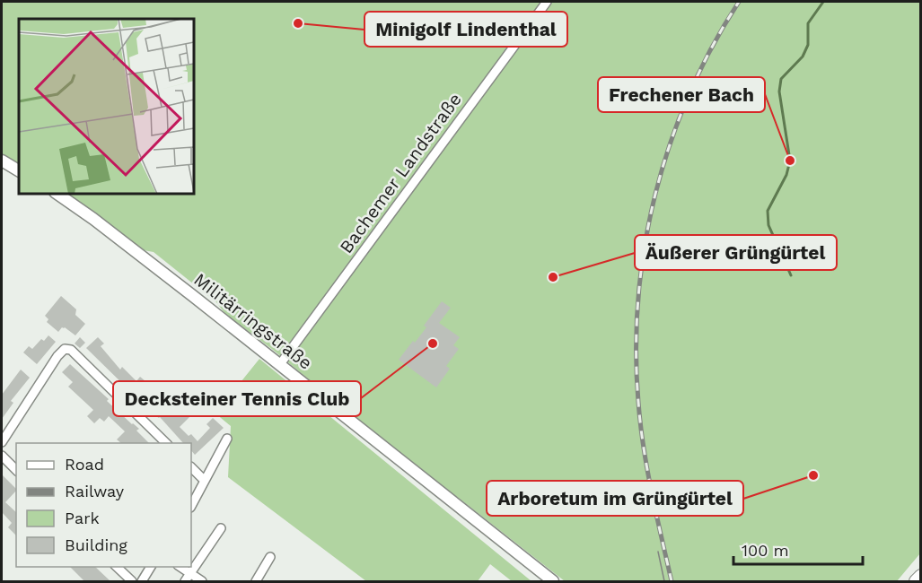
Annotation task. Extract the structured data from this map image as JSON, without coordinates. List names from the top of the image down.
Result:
{
  "streets": {
    "main road": ["Militärringstraße"],
    "street": ["Bachemer Landstraße"]
  },
  "crossings": [
    ["Bachemer Landstraße", "Militärringstraße"]
  ],
  "places": [
    "Minigolf Lindenthal",
    "Frechener Bach",
    "Äußerer Grüngürtel",
    "Decksteiner Tennis Club",
    "Arboretum im Grüngürtel"
  ],
  "legend": [
    "Road",
    "Railway",
    "Park",
    "Building"
  ],
  "scale_bar": "100 m"
}
